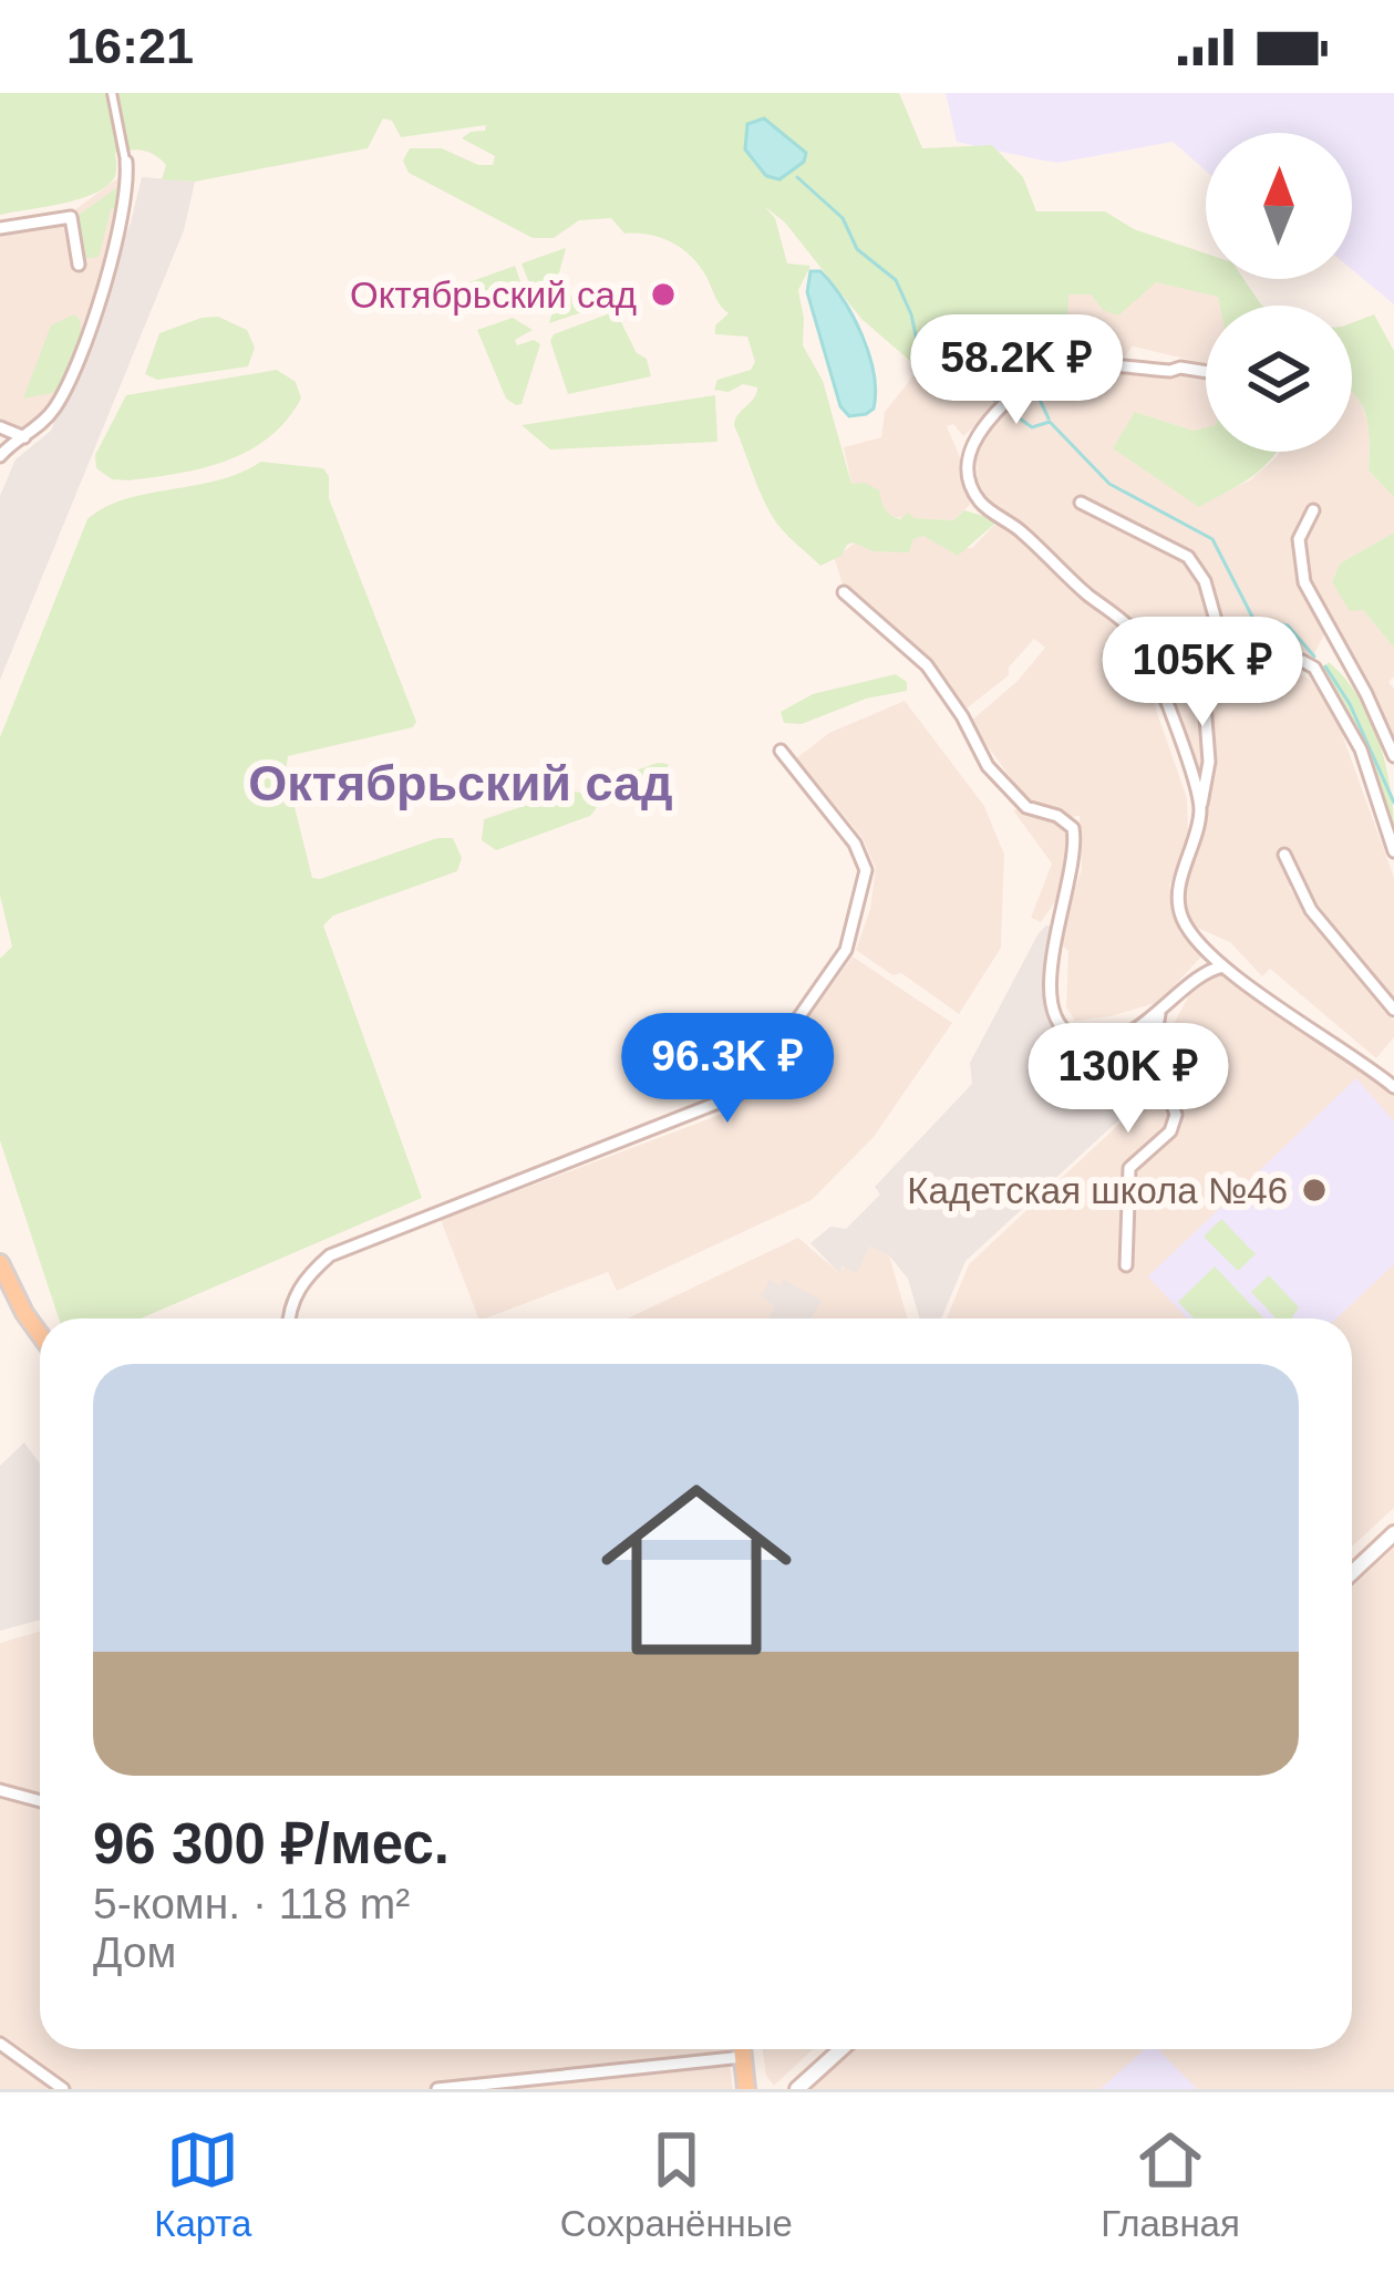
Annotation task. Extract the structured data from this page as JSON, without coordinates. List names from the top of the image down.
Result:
{
  "districts": ["Октябрьский сад"],
  "places": ["Октябрьский сад", "Кадетская школа №46"],
  "north": "top",
  "page": {
    "status": "16:21",
    "price": [
      "58.2K ₽",
      "105K ₽",
      "96.3K ₽",
      "130K ₽"
    ],
    "list": [
      {
        "name": "96 300 ₽/мес.",
        "note": "5-комн. · 118 m² · Дом"
      }
    ],
    "tabs": ["Карта", "Сохранённые", "Главная"]
  }
}
